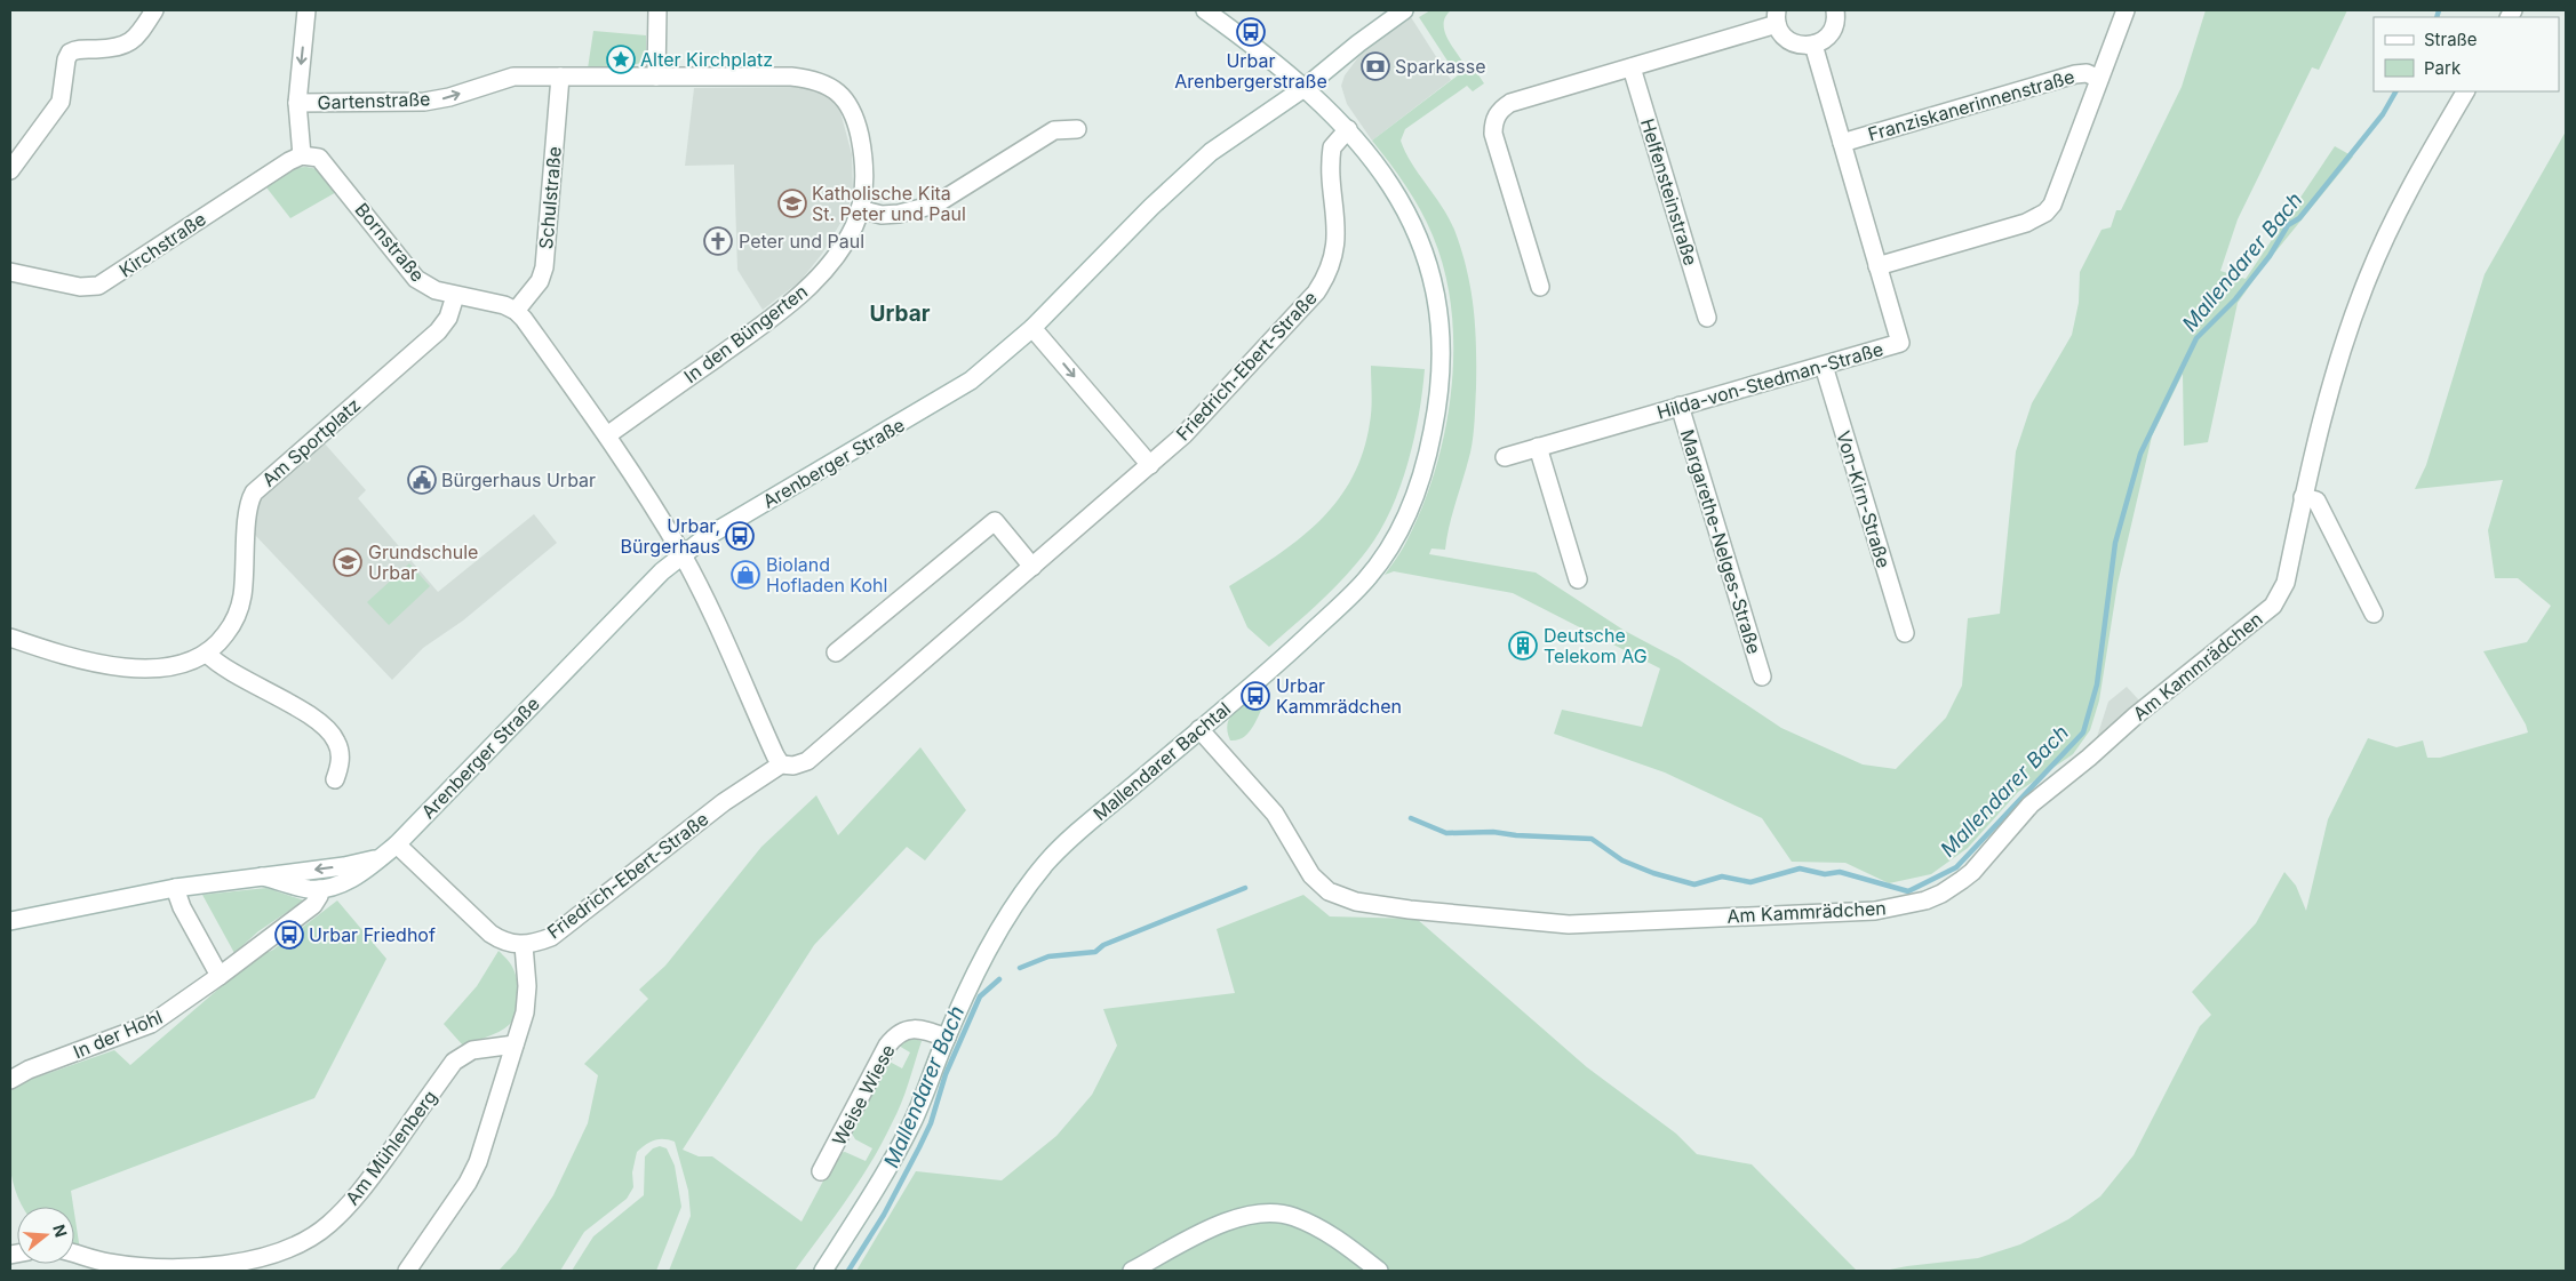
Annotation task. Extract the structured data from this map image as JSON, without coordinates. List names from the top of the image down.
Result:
{
  "streets": {
    "street": [
      "Gartenstraße",
      "Franziskanerinnenstraße",
      "Helfensteinstraße",
      "Schulstraße",
      "Bornstraße",
      "Kirchstraße",
      "In den Büngerten",
      "Friedrich-Ebert-Straße",
      "Hilda-von-Stedman-Straße",
      "Am Sportplatz",
      "Arenberger Straße",
      "Von-Kirn-Straße",
      "Margarethe-Nelges-Straße",
      "Am Kammrädchen",
      "Mallendarer Bachtal",
      "In der Hohl",
      "Weise Wiese",
      "Am Mühlenberg"
    ]
  },
  "crossings": [
    ["Gartenstraße", "Schulstraße"],
    ["Gartenstraße", "In den Büngerten"],
    ["Franziskanerinnenstraße", "Hilda-von-Stedman-Straße"],
    ["Schulstraße", "Bornstraße"],
    ["Bornstraße", "Kirchstraße"],
    ["Bornstraße", "Am Sportplatz"],
    ["Friedrich-Ebert-Straße", "Arenberger Straße"],
    ["Friedrich-Ebert-Straße", "Mallendarer Bachtal"],
    ["Hilda-von-Stedman-Straße", "Von-Kirn-Straße"],
    ["Hilda-von-Stedman-Straße", "Margarethe-Nelges-Straße"],
    ["Arenberger Straße", "Mallendarer Bachtal"],
    ["Arenberger Straße", "In der Hohl"],
    ["Am Kammrädchen", "Mallendarer Bachtal"],
    ["Mallendarer Bachtal", "Weise Wiese"]
  ],
  "one_way": ["Gartenstraße"],
  "districts": ["Urbar"],
  "water": ["Mallendarer Bach"],
  "places": {
    "bus stop": [
      "Urbar Arenbergerstraße",
      "Urbar, Bürgerhaus",
      "Urbar Kammrädchen",
      "Urbar Friedhof"
    ],
    "place": ["Alter Kirchplatz"],
    "bank": ["Sparkasse"],
    "school or university": ["Katholische Kita St. Peter und Paul", "Grundschule Urbar"],
    "church": ["Peter und Paul"],
    "public building": ["Bürgerhaus Urbar"],
    "shop": ["Bioland Hofladen Kohl"],
    "building": ["Deutsche Telekom AG"]
  },
  "legend": ["Straße", "Park"],
  "north": "right"
}
